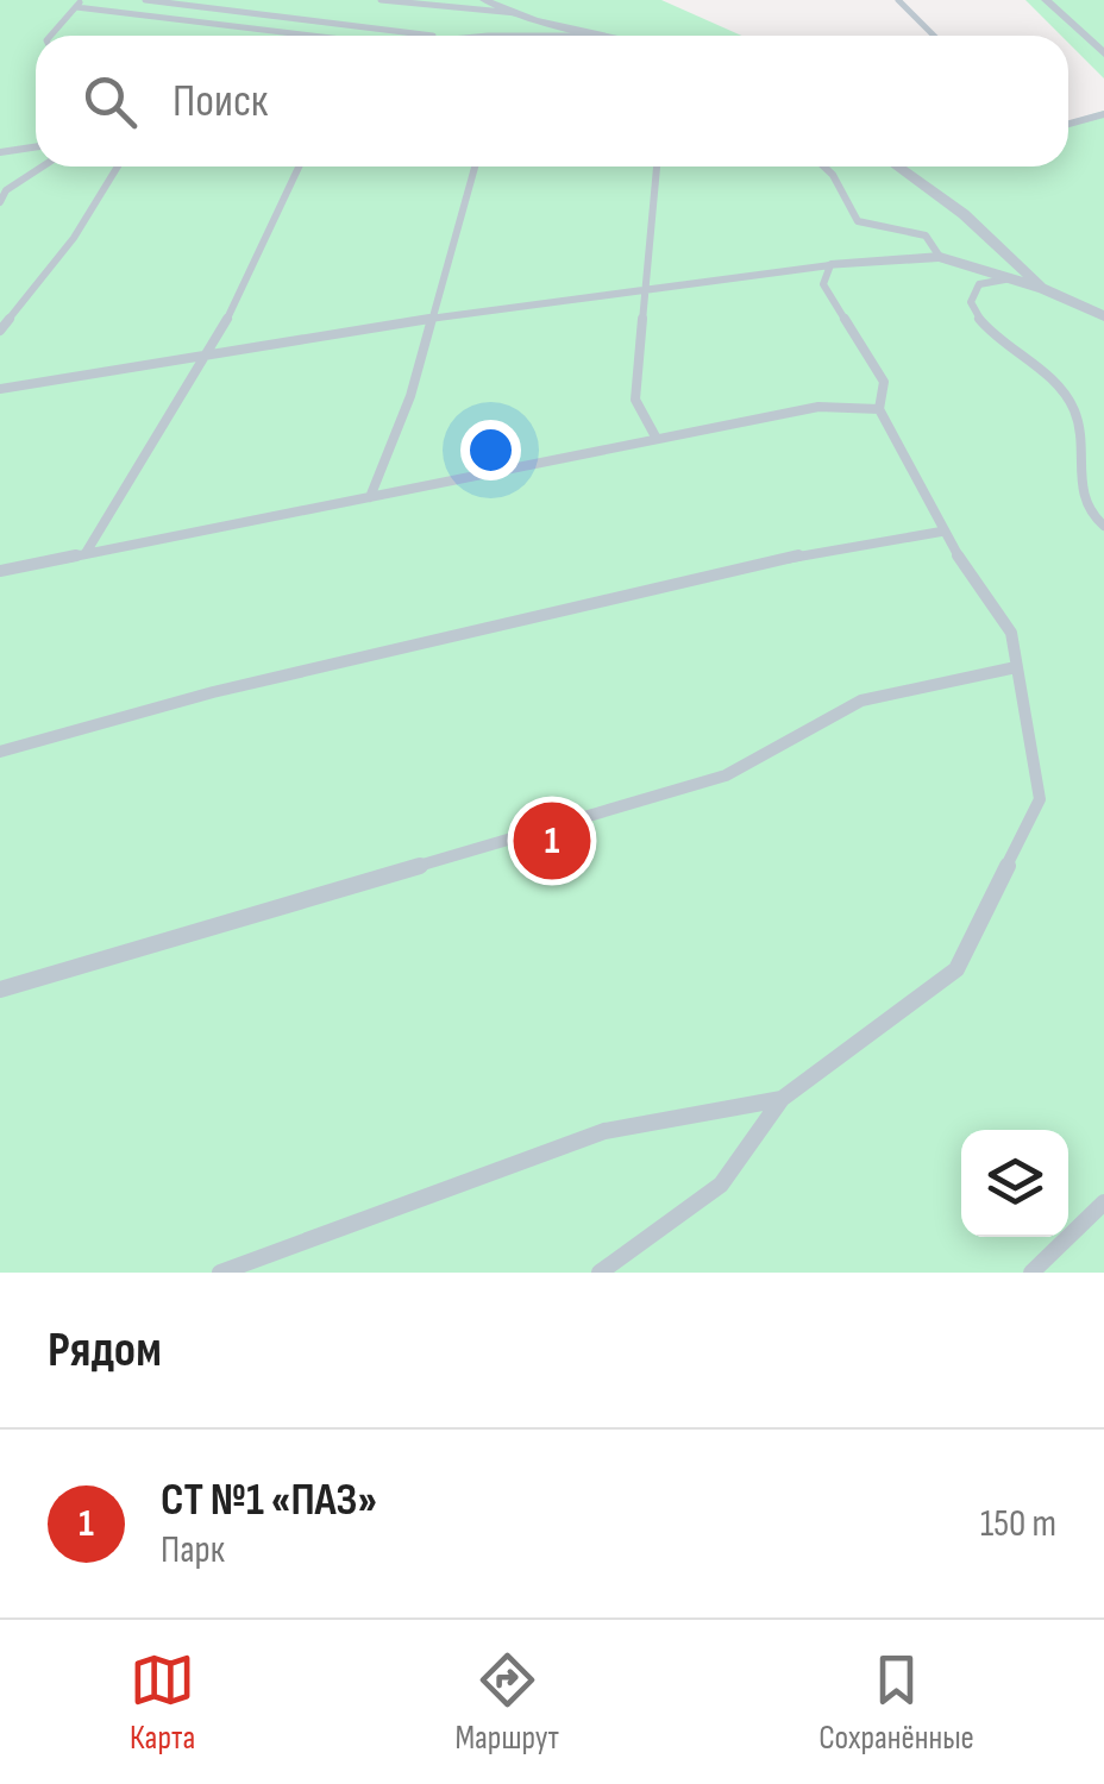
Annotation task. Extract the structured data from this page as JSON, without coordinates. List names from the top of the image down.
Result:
{
  "page": {
    "search": "Поиск",
    "pins": "1",
    "heading": "Рядом",
    "list": [
      {
        "mark": "1",
        "name": "СТ №1 «ПАЗ»",
        "note": "Парк",
        "value": "150 m"
      }
    ],
    "nav": ["Карта", "Маршрут", "Сохранённые"]
  }
}
